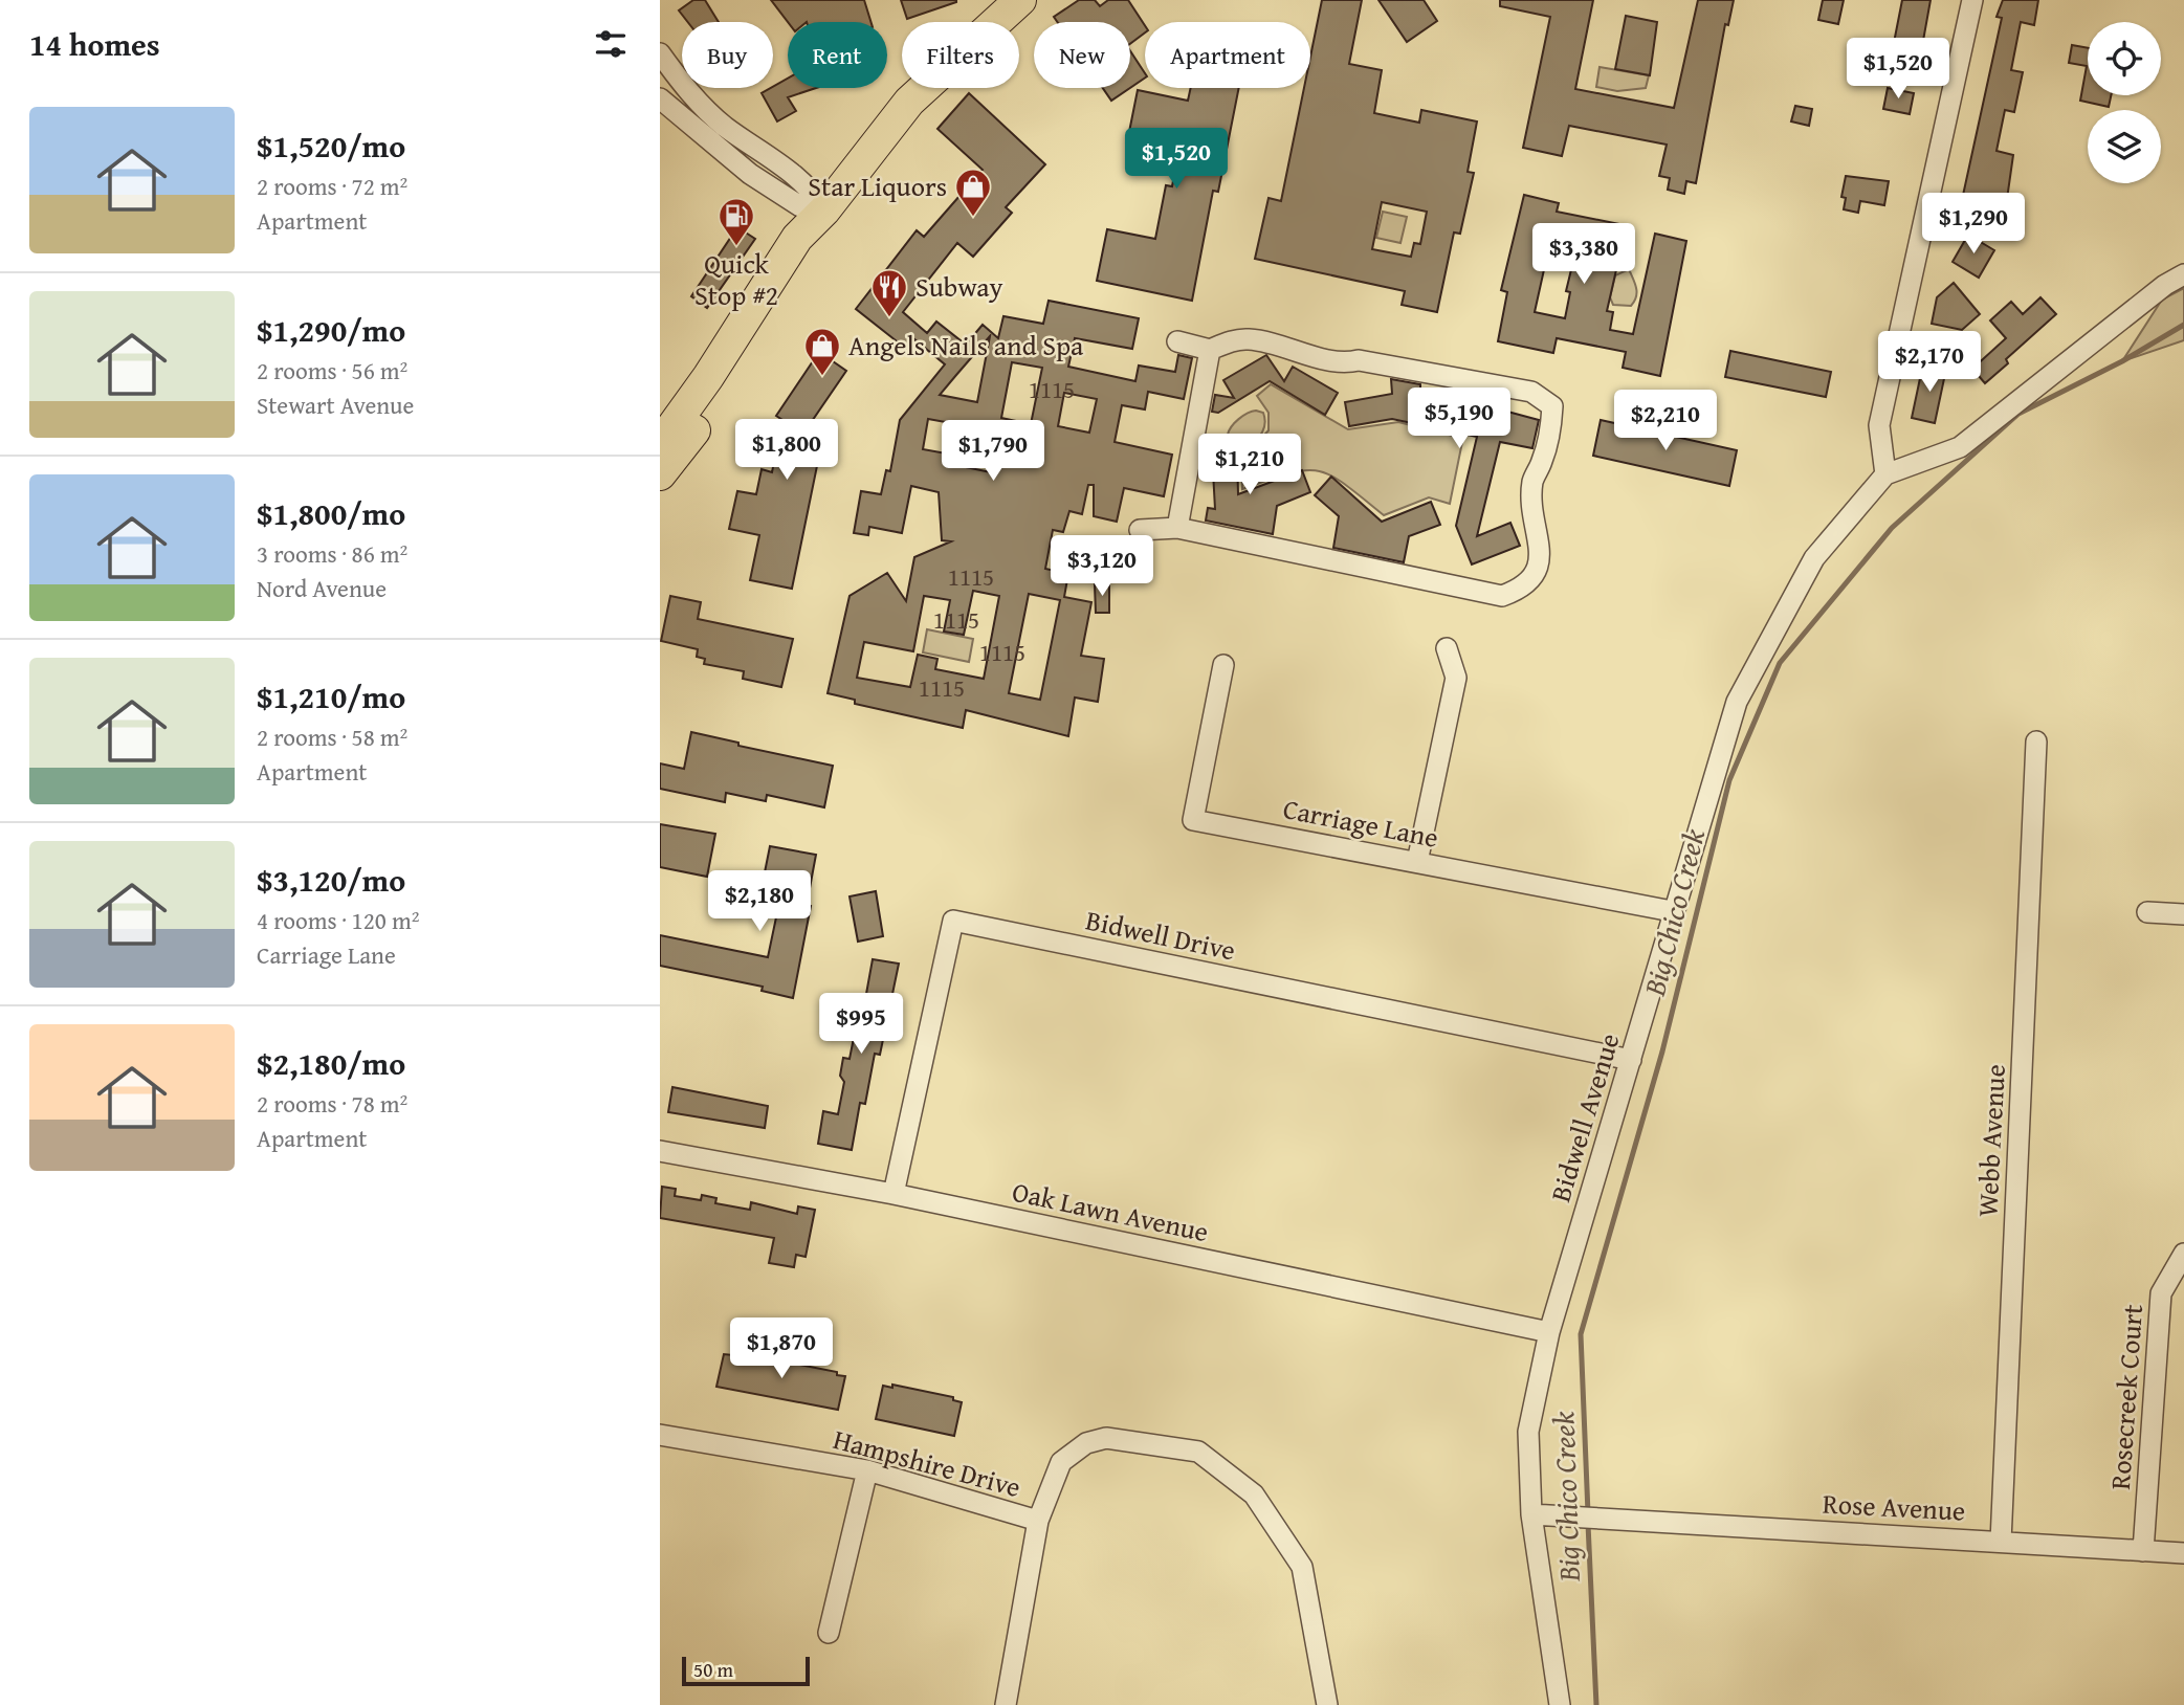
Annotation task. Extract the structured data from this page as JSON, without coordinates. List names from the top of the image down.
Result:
{
  "streets": {
    "street": [
      "Carriage Lane",
      "Bidwell Drive",
      "Bidwell Avenue",
      "Webb Avenue",
      "Oak Lawn Avenue",
      "Rosecreek Court",
      "Hampshire Drive",
      "Rose Avenue"
    ]
  },
  "crossings": [
    ["Carriage Lane", "Bidwell Avenue"],
    ["Bidwell Drive", "Bidwell Avenue"],
    ["Bidwell Drive", "Oak Lawn Avenue"],
    ["Bidwell Avenue", "Oak Lawn Avenue"],
    ["Bidwell Avenue", "Rose Avenue"],
    ["Webb Avenue", "Rose Avenue"],
    ["Rosecreek Court", "Rose Avenue"]
  ],
  "water": ["Big Chico Creek"],
  "places": {
    "shop": ["Star Liquors", "Angels Nails and Spa"],
    "fuel station": ["Quick Stop #2"],
    "restaurant": ["Subway"]
  },
  "house_numbers": [
    "1115",
    "1115",
    "1115",
    "1115",
    "1115"
  ],
  "scale_bar": "50 m",
  "page": {
    "heading": "14 homes",
    "chip": [
      "Buy",
      "Rent",
      "Filters",
      "New",
      "Apartment"
    ],
    "price": [
      "$1,520",
      "$1,520",
      "$1,290",
      "$3,380",
      "$2,170",
      "$5,190",
      "$2,210",
      "$1,800",
      "$1,790",
      "$1,210",
      "$3,120",
      "$2,180",
      "$995",
      "$1,870"
    ],
    "list": [
      {
        "name": "$1,520/mo",
        "note": "2 rooms · 72 m² · Apartment"
      },
      {
        "name": "$1,290/mo",
        "note": "2 rooms · 56 m² · Stewart Avenue"
      },
      {
        "name": "$1,800/mo",
        "note": "3 rooms · 86 m² · Nord Avenue"
      },
      {
        "name": "$1,210/mo",
        "note": "2 rooms · 58 m² · Apartment"
      },
      {
        "name": "$3,120/mo",
        "note": "4 rooms · 120 m² · Carriage Lane"
      },
      {
        "name": "$2,180/mo",
        "note": "2 rooms · 78 m² · Apartment"
      }
    ],
    "scale": "50 m"
  }
}
